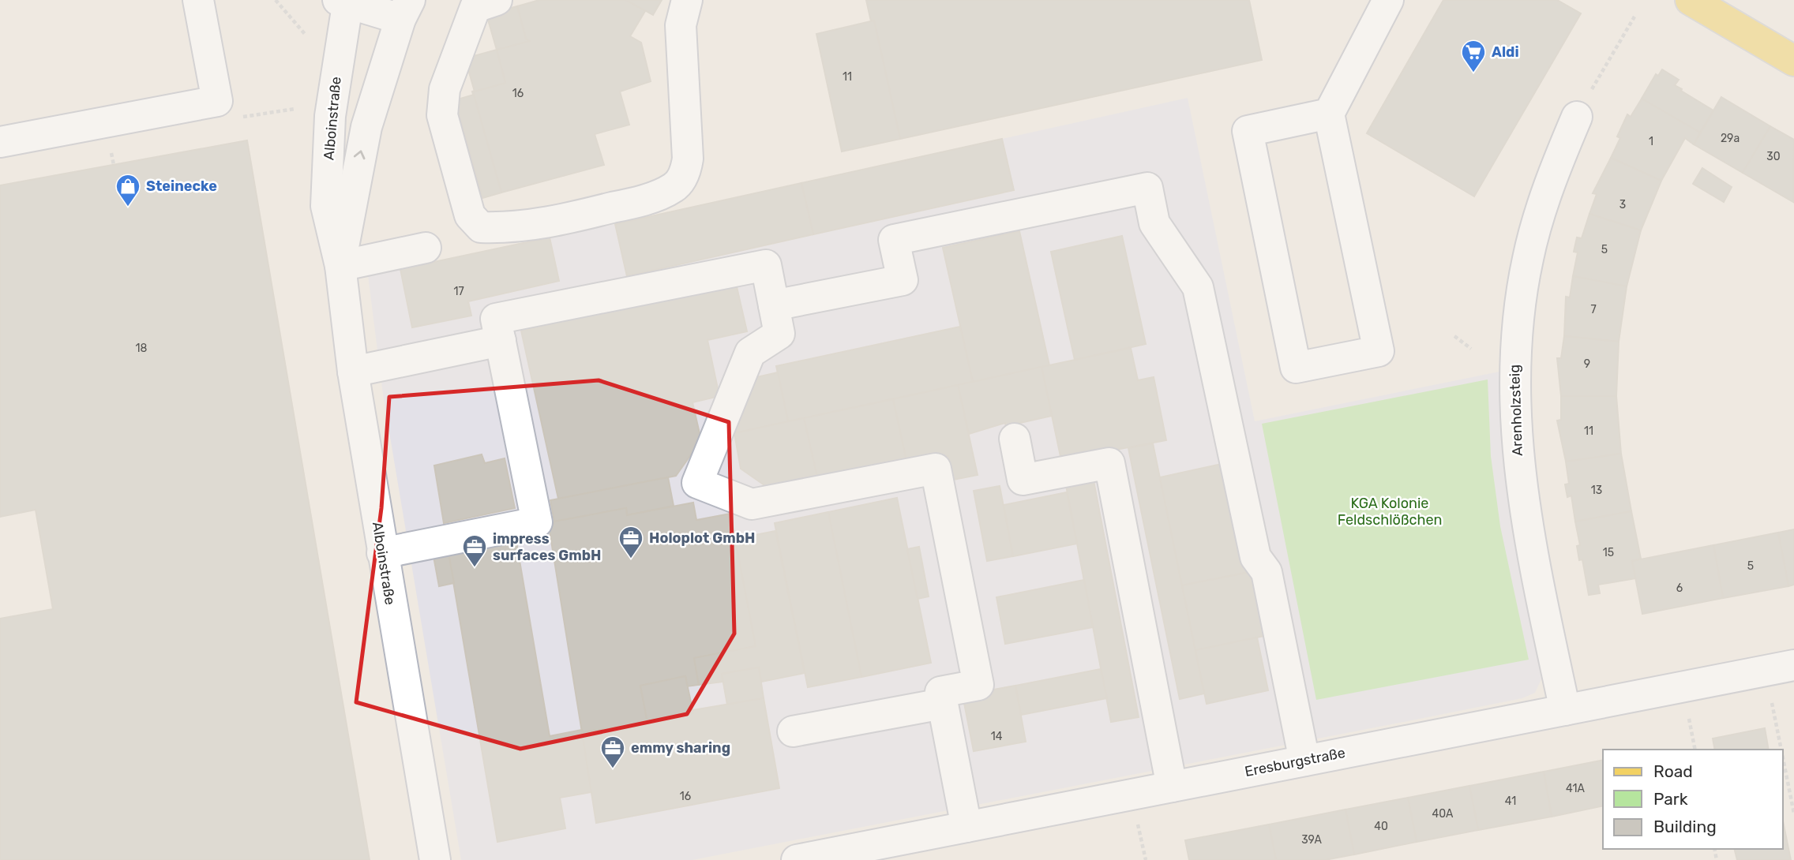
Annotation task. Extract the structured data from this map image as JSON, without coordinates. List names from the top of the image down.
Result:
{
  "streets": {
    "street": ["Alboinstraße", "Arenholzsteig", "Eresburgstraße"]
  },
  "crossings": [
    ["Arenholzsteig", "Eresburgstraße"]
  ],
  "parks": ["KGA Kolonie Feldschlößchen"],
  "places": {
    "supermarket": ["Aldi"],
    "shop": ["Steinecke"],
    "office": ["Holoplot GmbH", "impress surfaces GmbH", "emmy sharing"]
  },
  "house_numbers": [
    "11",
    "16",
    "29a",
    "1",
    "30",
    "3",
    "5",
    "17",
    "7",
    "18",
    "9",
    "11",
    "13",
    "15",
    "5",
    "6",
    "14",
    "41A",
    "16",
    "41",
    "40A",
    "40",
    "39A"
  ],
  "legend": ["Road", "Park", "Building"]
}
